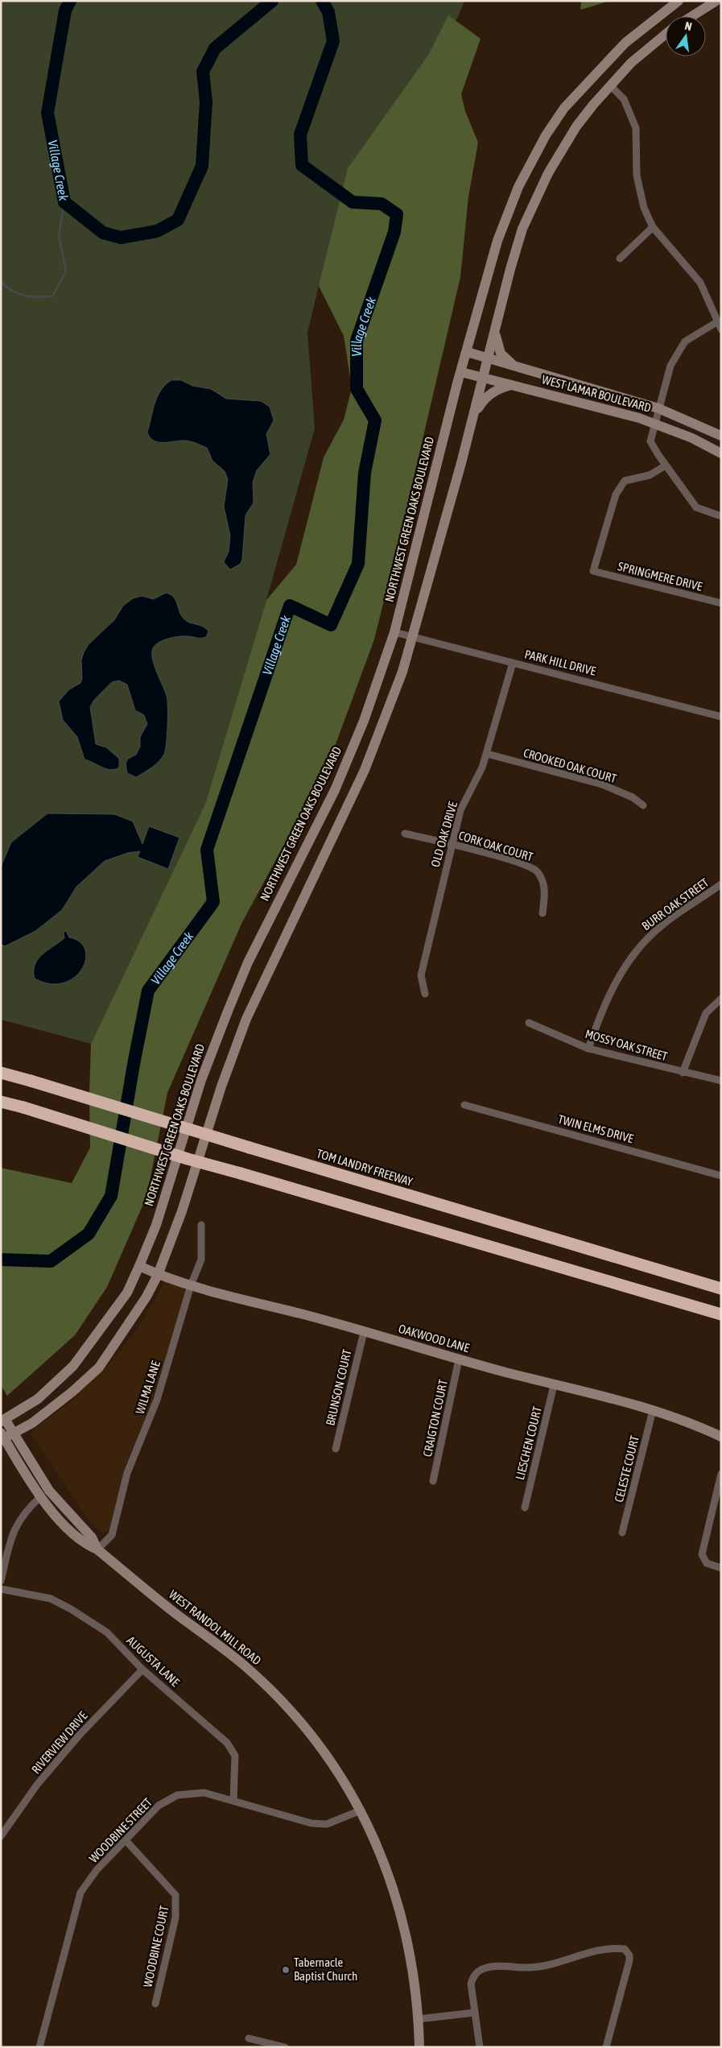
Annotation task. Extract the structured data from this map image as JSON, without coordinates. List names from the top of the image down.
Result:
{
  "streets": {
    "highway": ["TOM LANDRY FREEWAY"],
    "main road": [
      "WEST LAMAR BOULEVARD",
      "NORTHWEST GREEN OAKS BOULEVARD",
      "OAKWOOD LANE",
      "WEST RANDOL MILL ROAD"
    ],
    "street": [
      "SPRINGMERE DRIVE",
      "PARK HILL DRIVE",
      "CROOKED OAK COURT",
      "OLD OAK DRIVE",
      "CORK OAK COURT",
      "BURR OAK STREET",
      "MOSSY OAK STREET",
      "TWIN ELMS DRIVE",
      "WILMA LANE",
      "BRUNSON COURT",
      "CRAIGTON COURT",
      "LIESCHEN COURT",
      "CELESTE COURT",
      "AUGUSTA LANE",
      "RIVERVIEW DRIVE",
      "WOODBINE STREET",
      "WOODBINE COURT"
    ]
  },
  "crossings": [
    ["WEST LAMAR BOULEVARD", "NORTHWEST GREEN OAKS BOULEVARD"],
    ["NORTHWEST GREEN OAKS BOULEVARD", "PARK HILL DRIVE"],
    ["NORTHWEST GREEN OAKS BOULEVARD", "OAKWOOD LANE"],
    ["NORTHWEST GREEN OAKS BOULEVARD", "WEST RANDOL MILL ROAD"],
    ["PARK HILL DRIVE", "OLD OAK DRIVE"],
    ["CROOKED OAK COURT", "OLD OAK DRIVE"],
    ["OLD OAK DRIVE", "CORK OAK COURT"],
    ["BURR OAK STREET", "MOSSY OAK STREET"],
    ["OAKWOOD LANE", "WILMA LANE"],
    ["OAKWOOD LANE", "BRUNSON COURT"],
    ["OAKWOOD LANE", "CRAIGTON COURT"],
    ["OAKWOOD LANE", "LIESCHEN COURT"],
    ["OAKWOOD LANE", "CELESTE COURT"],
    ["WILMA LANE", "WEST RANDOL MILL ROAD"],
    ["WEST RANDOL MILL ROAD", "WOODBINE STREET"],
    ["AUGUSTA LANE", "RIVERVIEW DRIVE"],
    ["AUGUSTA LANE", "WOODBINE STREET"],
    ["WOODBINE STREET", "WOODBINE COURT"]
  ],
  "water": ["Village Creek"],
  "places": ["Tabernacle Baptist Church"],
  "north": "top"
}
